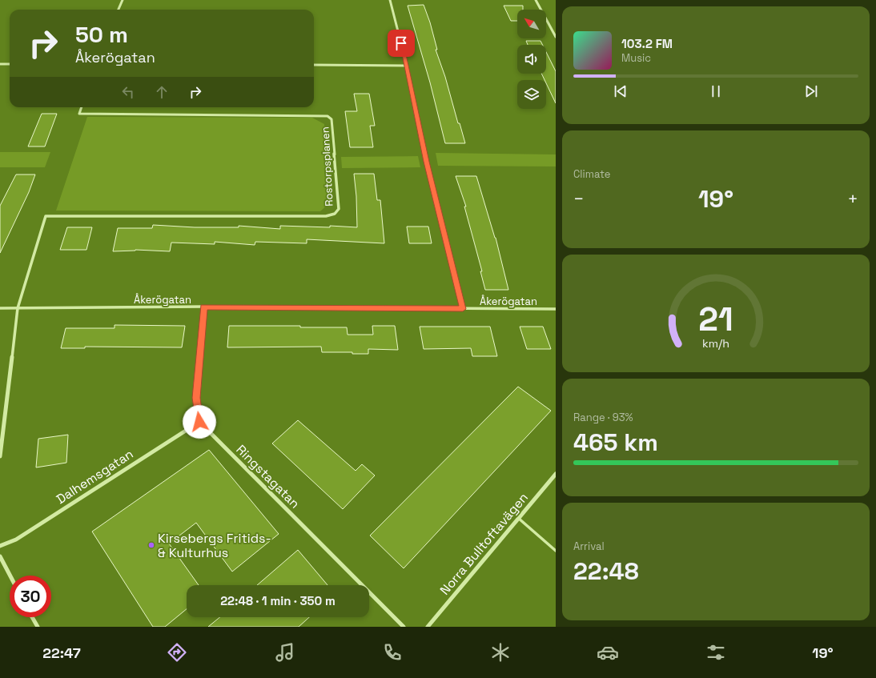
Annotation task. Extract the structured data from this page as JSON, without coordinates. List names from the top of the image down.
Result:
{
  "streets": {
    "street": [
      "Rostorpsplanen",
      "Åkerögatan",
      "Dalhemsgatan",
      "Ringstagatan",
      "Norra Bulltoftavägen"
    ]
  },
  "crossings": [
    ["Rostorpsplanen", "Åkerögatan"],
    ["Dalhemsgatan", "Ringstagatan"]
  ],
  "places": ["Kirsebergs Fritids- & Kulturhus"],
  "north": "top left",
  "page": {
    "turn": ["50 m", "Åkerögatan"],
    "song": ["103.2 FM", "Music"],
    "tile": [
      "Climate",
      ["Range · 93%", "465 km"],
      ["Arrival", "22:48"]
    ],
    "heat": ["−", "19°", "+"],
    "limit": "30",
    "trip": "22:48 · 1 min · 350 m",
    "tabs": ["22:47", "19°"],
    "gauge": ["21", "km/h"]
  }
}
